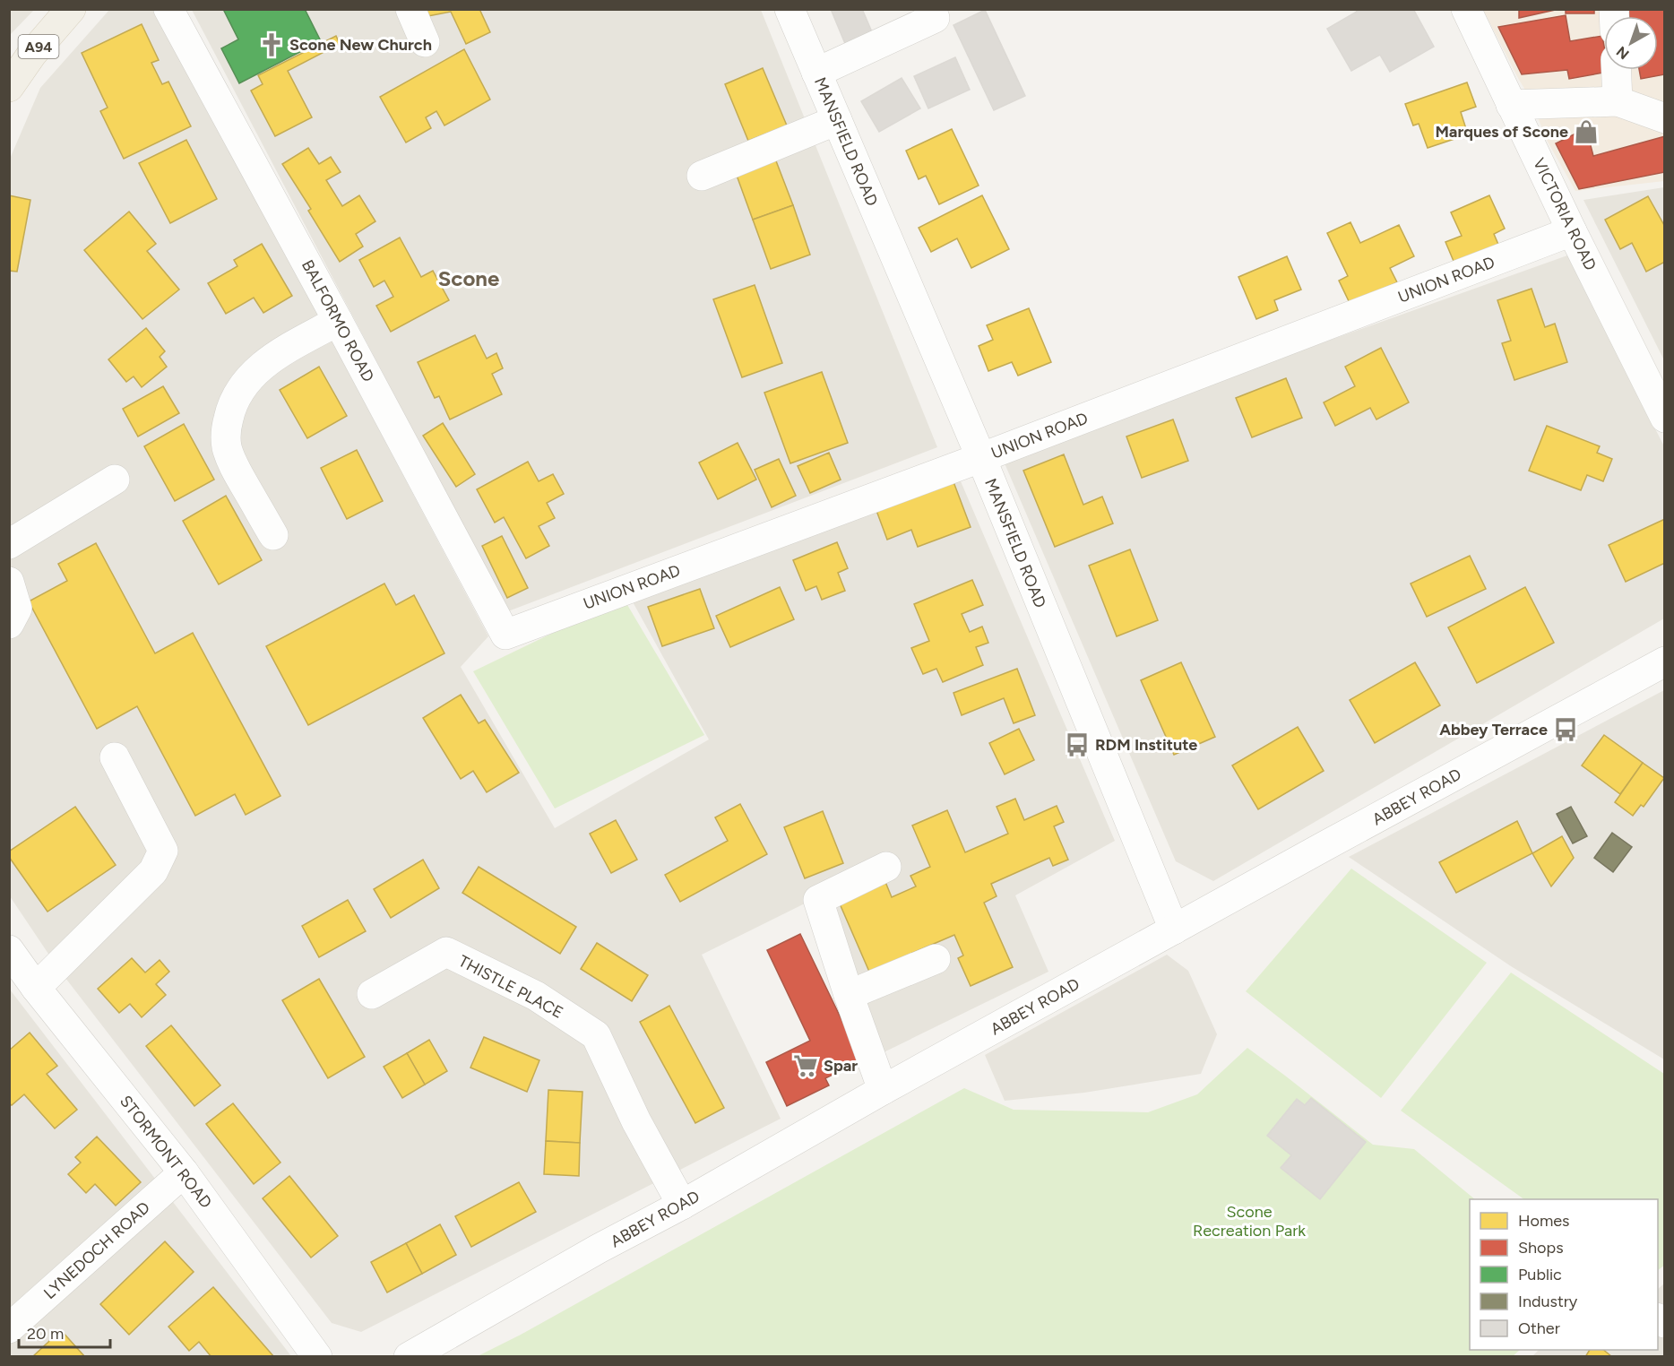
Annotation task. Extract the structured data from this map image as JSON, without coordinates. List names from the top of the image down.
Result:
{
  "streets": {
    "main road": ["A94"],
    "street": [
      "MANSFIELD ROAD",
      "VICTORIA ROAD",
      "UNION ROAD",
      "BALFORMO ROAD",
      "ABBEY ROAD",
      "THISTLE PLACE",
      "STORMONT ROAD",
      "LYNEDOCH ROAD"
    ]
  },
  "crossings": [
    ["MANSFIELD ROAD", "UNION ROAD"],
    ["MANSFIELD ROAD", "ABBEY ROAD"],
    ["VICTORIA ROAD", "UNION ROAD"],
    ["UNION ROAD", "BALFORMO ROAD"],
    ["ABBEY ROAD", "THISTLE PLACE"],
    ["STORMONT ROAD", "LYNEDOCH ROAD"]
  ],
  "districts": ["Scone"],
  "parks": ["Scone Recreation Park"],
  "places": {
    "church": ["Scone New Church"],
    "shop": ["Marques of Scone"],
    "bus stop": ["Abbey Terrace", "RDM Institute"],
    "supermarket": ["Spar"]
  },
  "legend": [
    "Homes",
    "Shops",
    "Public",
    "Industry",
    "Other"
  ],
  "scale_bar": "20 m",
  "north": "bottom left"
}
